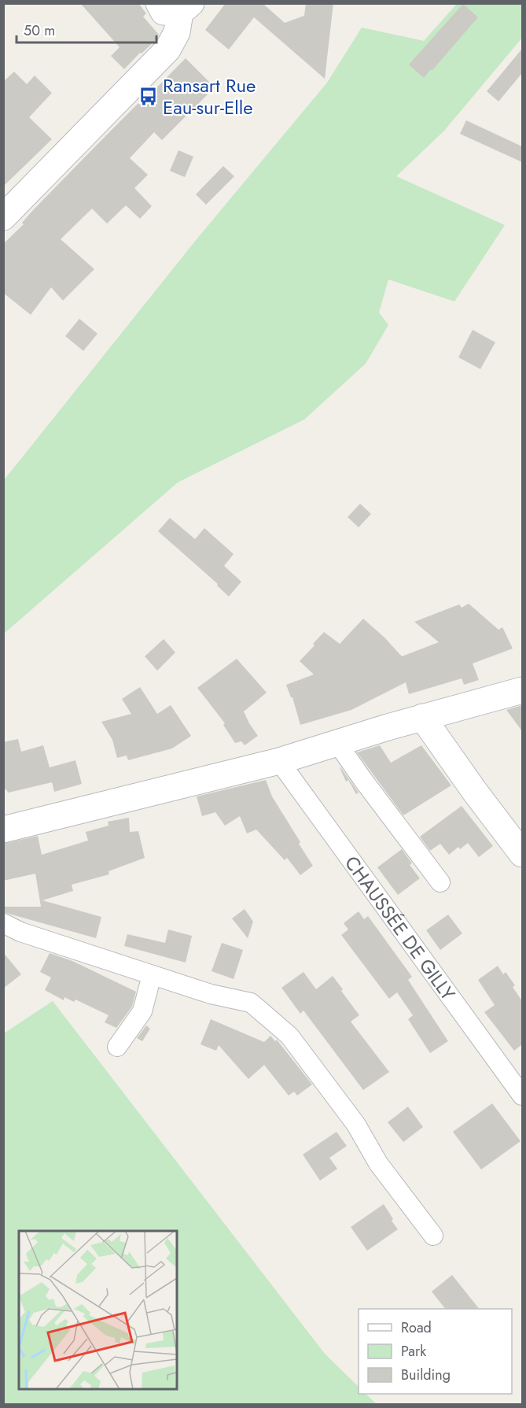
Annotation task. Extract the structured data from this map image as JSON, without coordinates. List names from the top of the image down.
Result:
{
  "streets": {
    "street": ["CHAUSSÉE DE GILLY"]
  },
  "places": {
    "bus stop": ["Ransart Rue Eau-sur-Elle"]
  },
  "legend": ["Road", "Park", "Building"],
  "scale_bar": "50 m"
}
